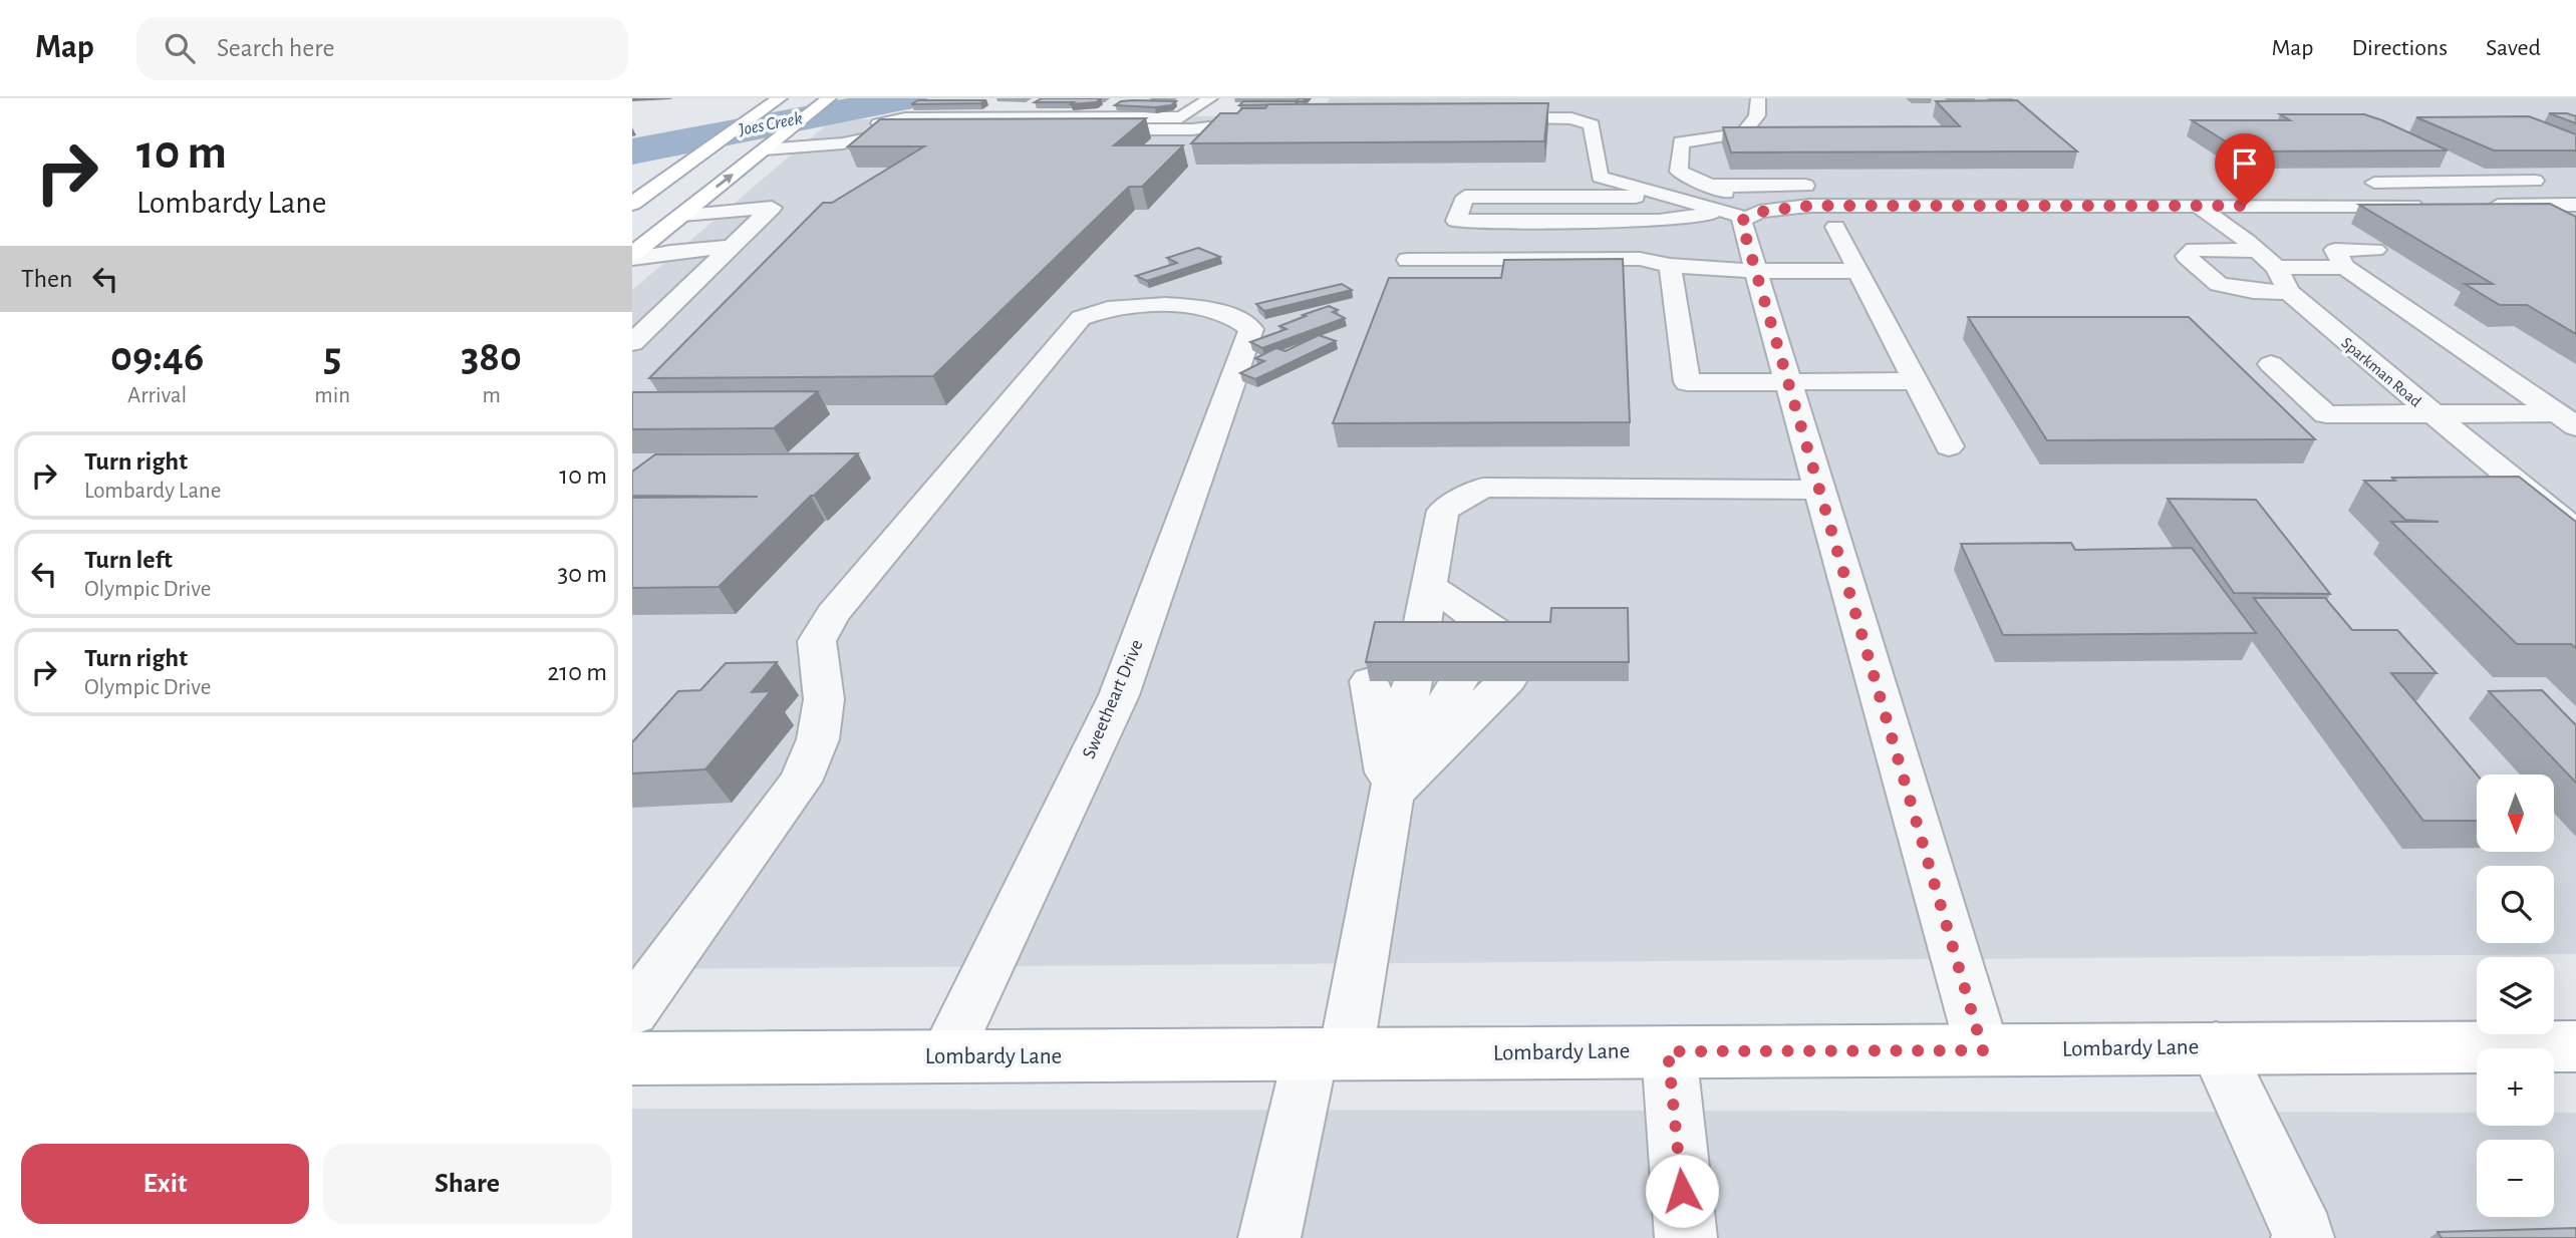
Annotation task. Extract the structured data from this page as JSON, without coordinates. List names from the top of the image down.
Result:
{
  "streets": {
    "main road": ["Lombardy Lane"],
    "street": ["Sparkman Road", "Sweetheart Drive"]
  },
  "crossings": [
    ["Sweetheart Drive", "Lombardy Lane"]
  ],
  "water": ["Joes Creek"],
  "north": "bottom",
  "page": {
    "header": "Map",
    "search": "Search here",
    "nav": ["Map", "Directions", "Saved"],
    "turn": ["10 m", "Lombardy Lane"],
    "then": "Then",
    "eta": [
      "09:46",
      "Arrival",
      "5",
      "min",
      "380",
      "m"
    ],
    "list": [
      {
        "name": "Turn right",
        "note": "Lombardy Lane",
        "value": "10 m"
      },
      {
        "name": "Turn left",
        "note": "Olympic Drive",
        "value": "30 m"
      },
      {
        "name": "Turn right",
        "note": "Olympic Drive",
        "value": "210 m"
      }
    ],
    "map_buttons": ["+", "−"],
    "buttons": ["Exit", "Share"]
  }
}
